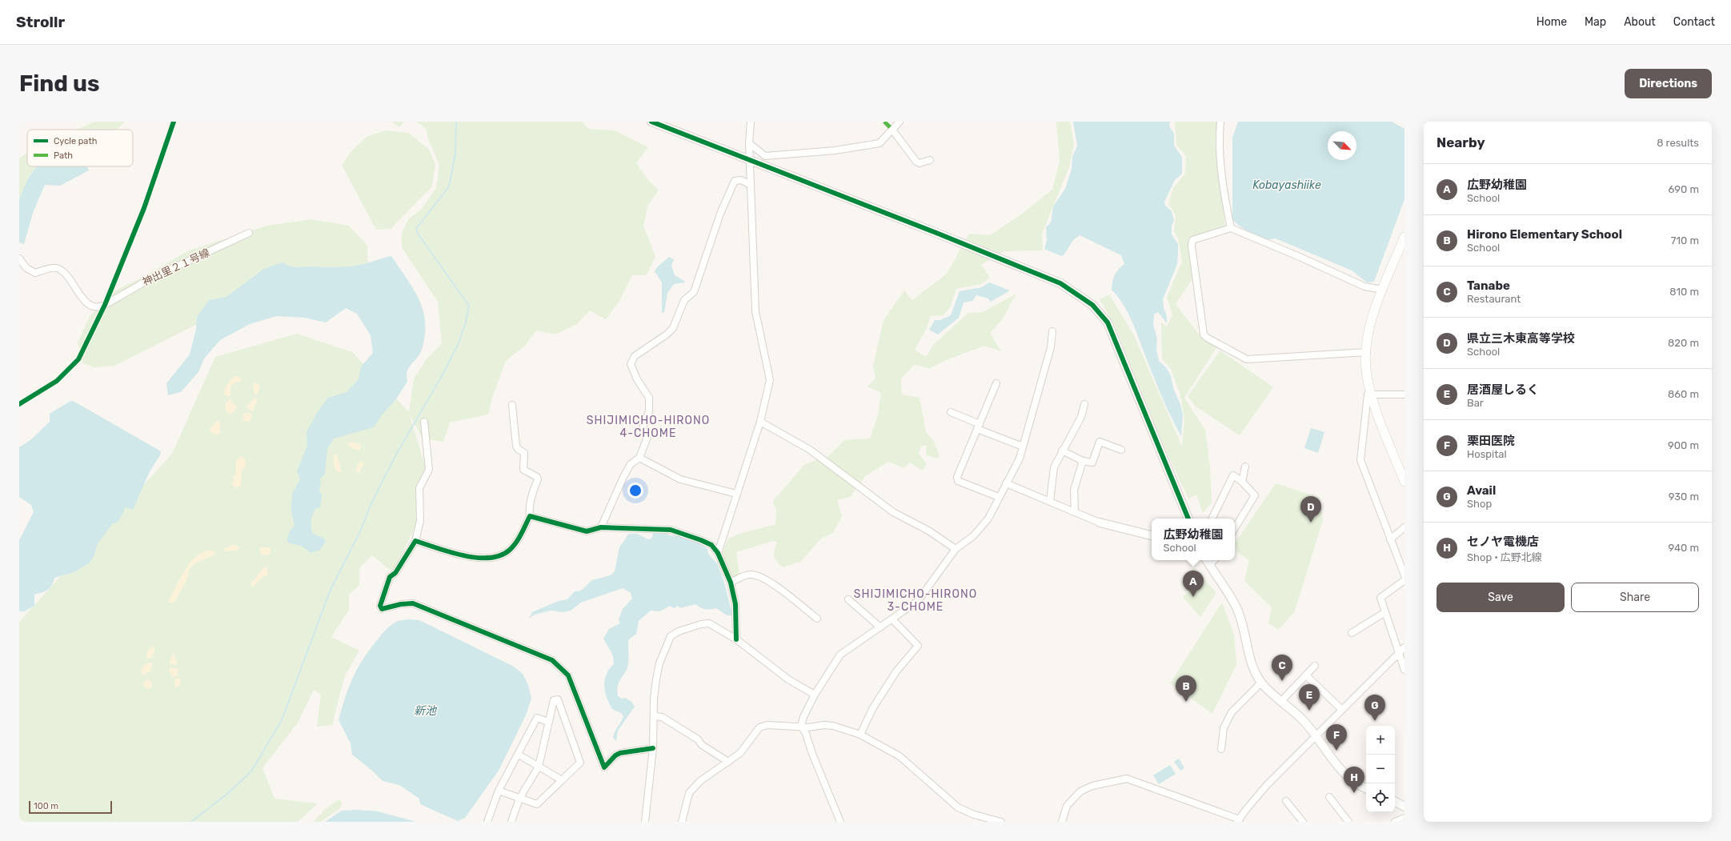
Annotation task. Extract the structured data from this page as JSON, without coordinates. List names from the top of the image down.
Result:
{
  "streets": {
    "street": ["神出里２１号線"]
  },
  "districts": ["SHIJIMICHO-HIRONO 4-CHOME", "SHIJIMICHO-HIRONO 3-CHOME"],
  "water": ["Kobayashiike", "新池"],
  "legend": ["Cycle path", "Path"],
  "scale_bar": "100 m",
  "north": "bottom right",
  "page": {
    "header": "Strollr",
    "nav": [
      "Home",
      "Map",
      "About",
      "Contact"
    ],
    "buttons": [
      "Directions",
      ["Save", "Share"]
    ],
    "title": "Find us",
    "heading": ["Nearby", "8 results"],
    "list": [
      {
        "mark": "A",
        "name": "広野幼稚園",
        "note": "School",
        "value": "690 m"
      },
      {
        "mark": "B",
        "name": "Hirono Elementary School",
        "note": "School",
        "value": "710 m"
      },
      {
        "mark": "C",
        "name": "Tanabe",
        "note": "Restaurant",
        "value": "810 m"
      },
      {
        "mark": "D",
        "name": "県立三木東高等学校",
        "note": "School",
        "value": "820 m"
      },
      {
        "mark": "E",
        "name": "居酒屋しるく",
        "note": "Bar",
        "value": "860 m"
      },
      {
        "mark": "F",
        "name": "栗田医院",
        "note": "Hospital",
        "value": "900 m"
      },
      {
        "mark": "G",
        "name": "Avail",
        "note": "Shop",
        "value": "930 m"
      },
      {
        "mark": "H",
        "name": "セノヤ電機店",
        "note": "Shop · 広野北線",
        "value": "940 m"
      }
    ],
    "pins": [
      "D",
      "A",
      "C",
      "B",
      "E",
      "G",
      "F",
      "H"
    ],
    "popup": ["広野幼稚園", "School"],
    "map_buttons": ["+", "−"],
    "scale": "100 m"
  }
}
